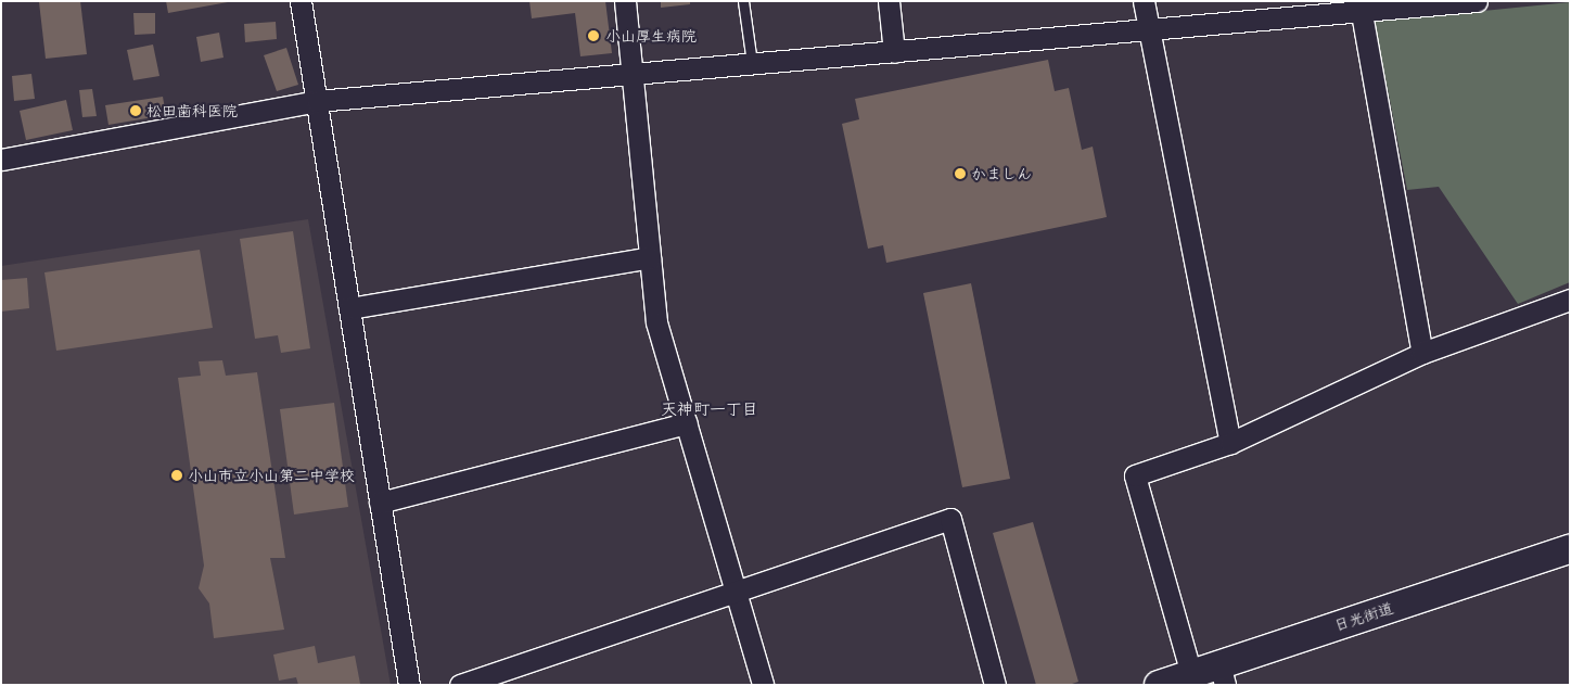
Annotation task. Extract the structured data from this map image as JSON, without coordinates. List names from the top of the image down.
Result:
{
  "streets": {
    "main road": ["日光街道"]
  },
  "districts": ["天神町一丁目"],
  "places": [
    "小山厚生病院",
    "松田歯科医院",
    "かましん",
    "小山市立小山第二中学校"
  ]
}
